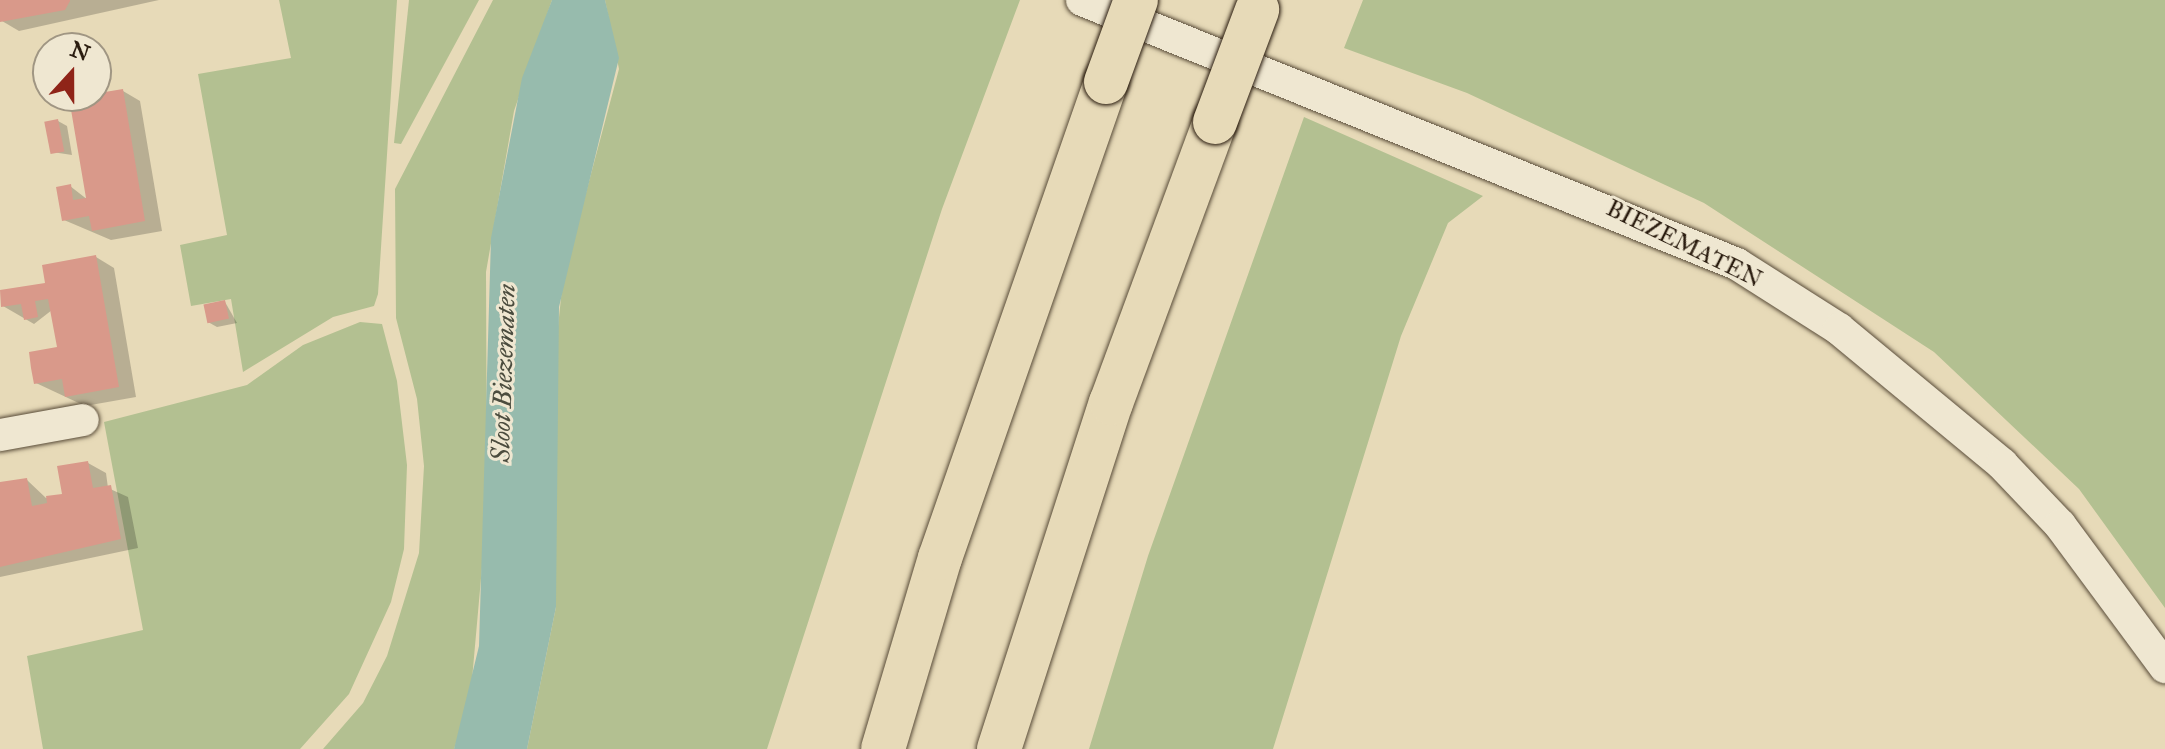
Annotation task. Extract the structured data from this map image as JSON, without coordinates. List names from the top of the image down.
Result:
{
  "streets": {
    "street": ["BIEZEMATEN"]
  },
  "water": ["Sloot Biezematen"],
  "north": "top"
}
